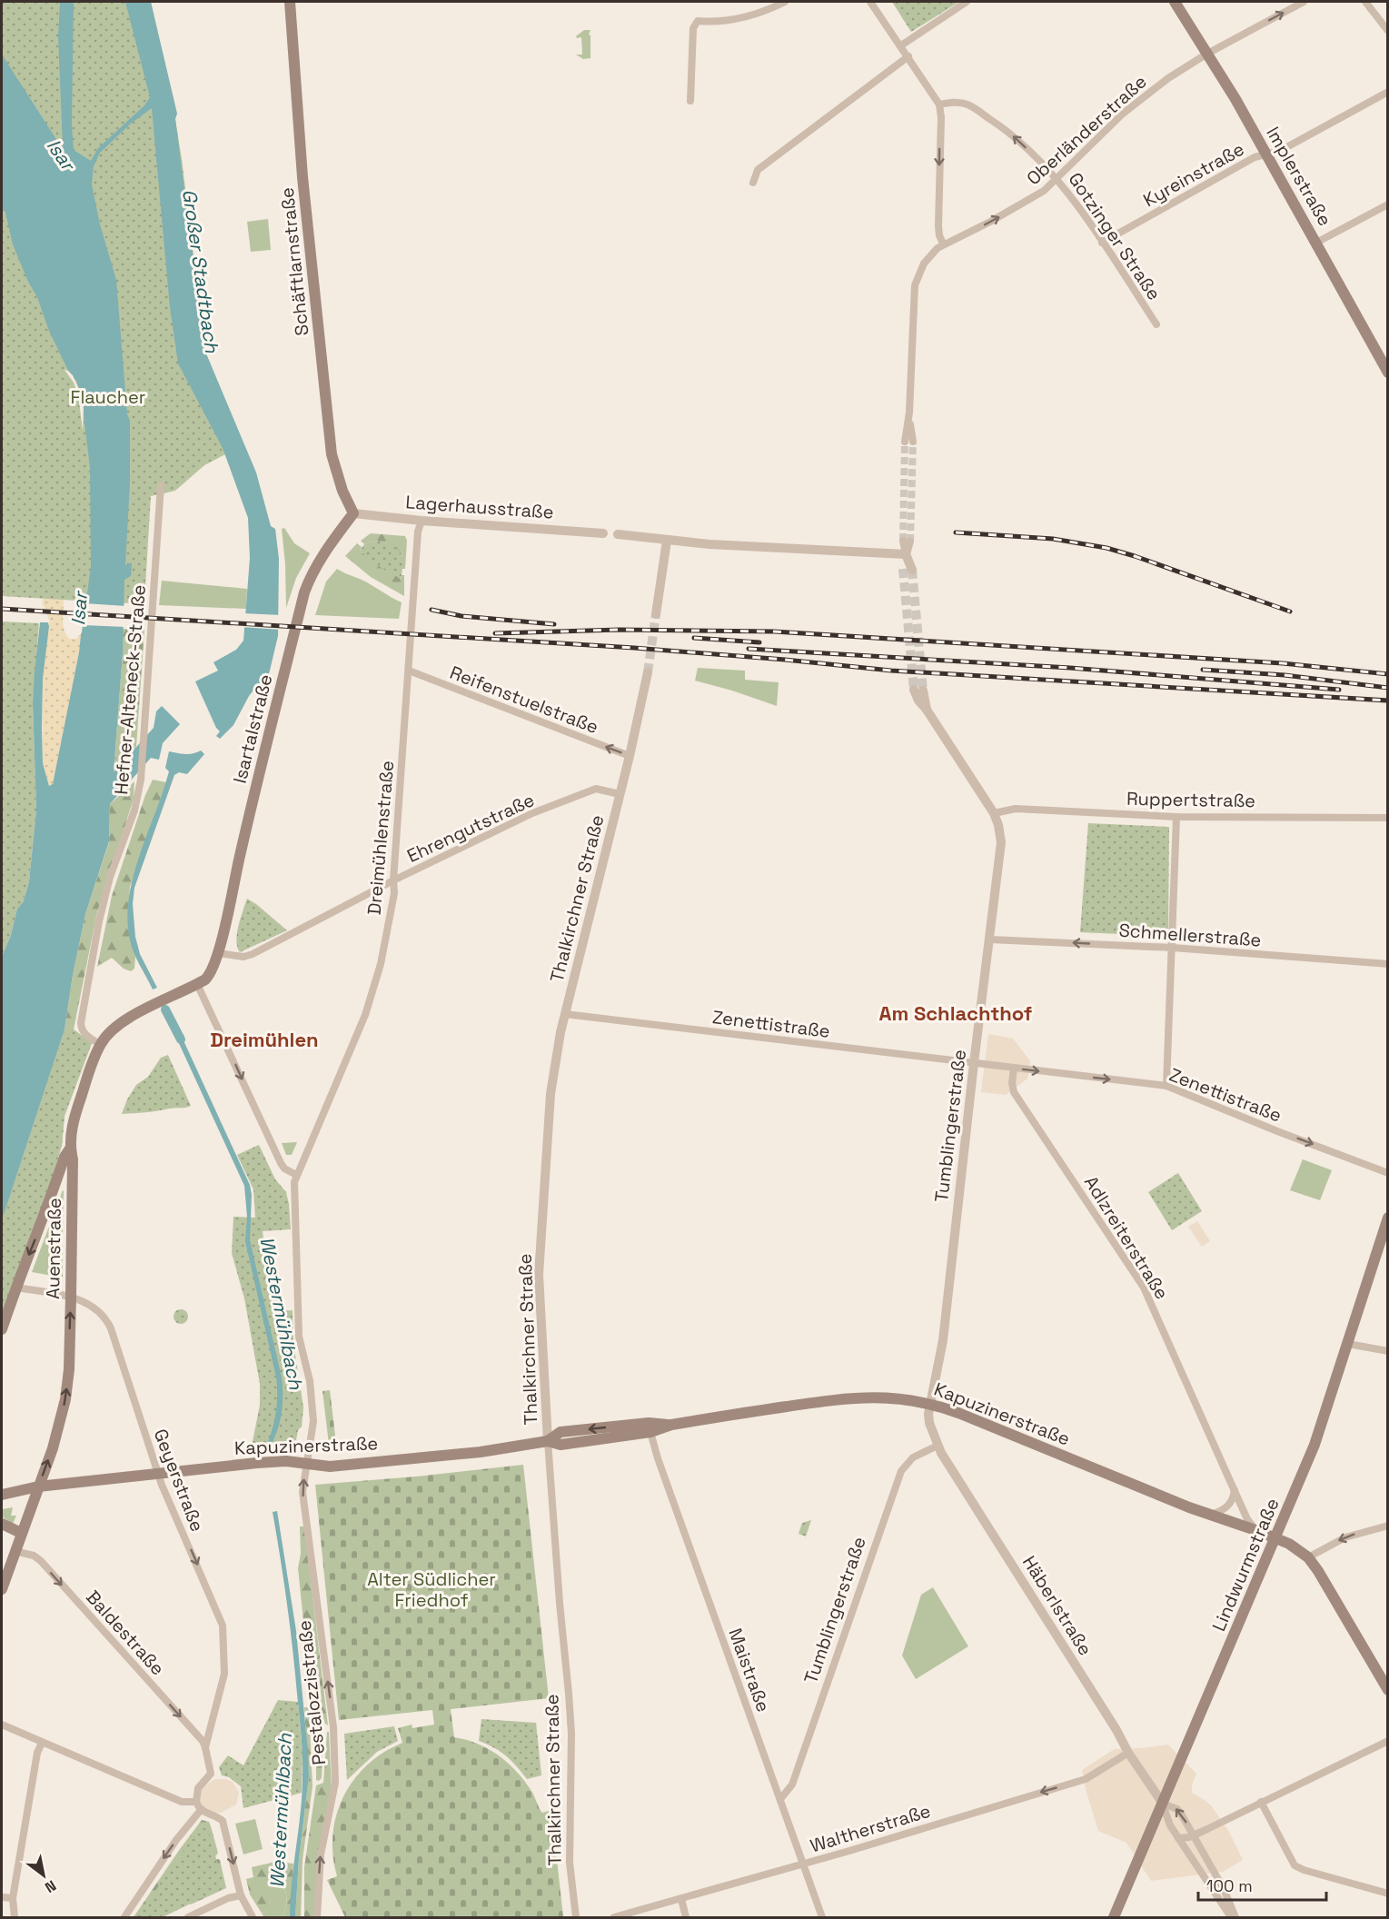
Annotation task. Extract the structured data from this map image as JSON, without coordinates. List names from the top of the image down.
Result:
{
  "streets": {
    "main road": [
      "Implerstraße",
      "Schäftlarnstraße",
      "Isartalstraße",
      "Auenstraße",
      "Kapuzinerstraße",
      "Lindwurmstraße"
    ],
    "street": [
      "Oberländerstraße",
      "Kyreinstraße",
      "Gotzinger Straße",
      "Lagerhausstraße",
      "Hefner-Alteneck-Straße",
      "Reifenstuelstraße",
      "Ruppertstraße",
      "Ehrengutstraße",
      "Dreimühlenstraße",
      "Thalkirchner Straße",
      "Schmellerstraße",
      "Zenettistraße",
      "Tumblingerstraße",
      "Adlzreiterstraße",
      "Geyerstraße",
      "Häberlstraße",
      "Baldestraße",
      "Maistraße",
      "Pestalozzistraße",
      "Waltherstraße"
    ]
  },
  "crossings": [
    ["Oberländerstraße", "Implerstraße"],
    ["Oberländerstraße", "Gotzinger Straße"],
    ["Kyreinstraße", "Implerstraße"],
    ["Kyreinstraße", "Gotzinger Straße"],
    ["Schäftlarnstraße", "Lagerhausstraße"],
    ["Schäftlarnstraße", "Isartalstraße"],
    ["Lagerhausstraße", "Isartalstraße"],
    ["Lagerhausstraße", "Dreimühlenstraße"],
    ["Hefner-Alteneck-Straße", "Auenstraße"],
    ["Reifenstuelstraße", "Dreimühlenstraße"],
    ["Reifenstuelstraße", "Thalkirchner Straße"],
    ["Isartalstraße", "Ehrengutstraße"],
    ["Isartalstraße", "Auenstraße"],
    ["Ruppertstraße", "Tumblingerstraße"],
    ["Ehrengutstraße", "Dreimühlenstraße"],
    ["Ehrengutstraße", "Thalkirchner Straße"],
    ["Thalkirchner Straße", "Zenettistraße"],
    ["Thalkirchner Straße", "Kapuzinerstraße"],
    ["Schmellerstraße", "Tumblingerstraße"],
    ["Zenettistraße", "Tumblingerstraße"],
    ["Zenettistraße", "Adlzreiterstraße"],
    ["Tumblingerstraße", "Kapuzinerstraße"],
    ["Tumblingerstraße", "Häberlstraße"],
    ["Tumblingerstraße", "Maistraße"],
    ["Adlzreiterstraße", "Kapuzinerstraße"],
    ["Auenstraße", "Kapuzinerstraße"],
    ["Auenstraße", "Geyerstraße"],
    ["Auenstraße", "Baldestraße"],
    ["Kapuzinerstraße", "Geyerstraße"],
    ["Kapuzinerstraße", "Lindwurmstraße"],
    ["Kapuzinerstraße", "Maistraße"],
    ["Kapuzinerstraße", "Pestalozzistraße"],
    ["Geyerstraße", "Baldestraße"],
    ["Lindwurmstraße", "Häberlstraße"],
    ["Häberlstraße", "Waltherstraße"],
    ["Maistraße", "Waltherstraße"]
  ],
  "one_way": [
    "Oberländerstraße",
    "Gotzinger Straße",
    "Reifenstuelstraße",
    "Schmellerstraße",
    "Zenettistraße",
    "Geyerstraße",
    "Baldestraße",
    "Pestalozzistraße",
    "Waltherstraße"
  ],
  "districts": ["Am Schlachthof", "Dreimühlen"],
  "water": ["Isar", "Großer Stadtbach", "Westermühlbach"],
  "parks": ["Flaucher", "Alter Südlicher Friedhof"],
  "scale_bar": "100 m",
  "north": "bottom right"
}
